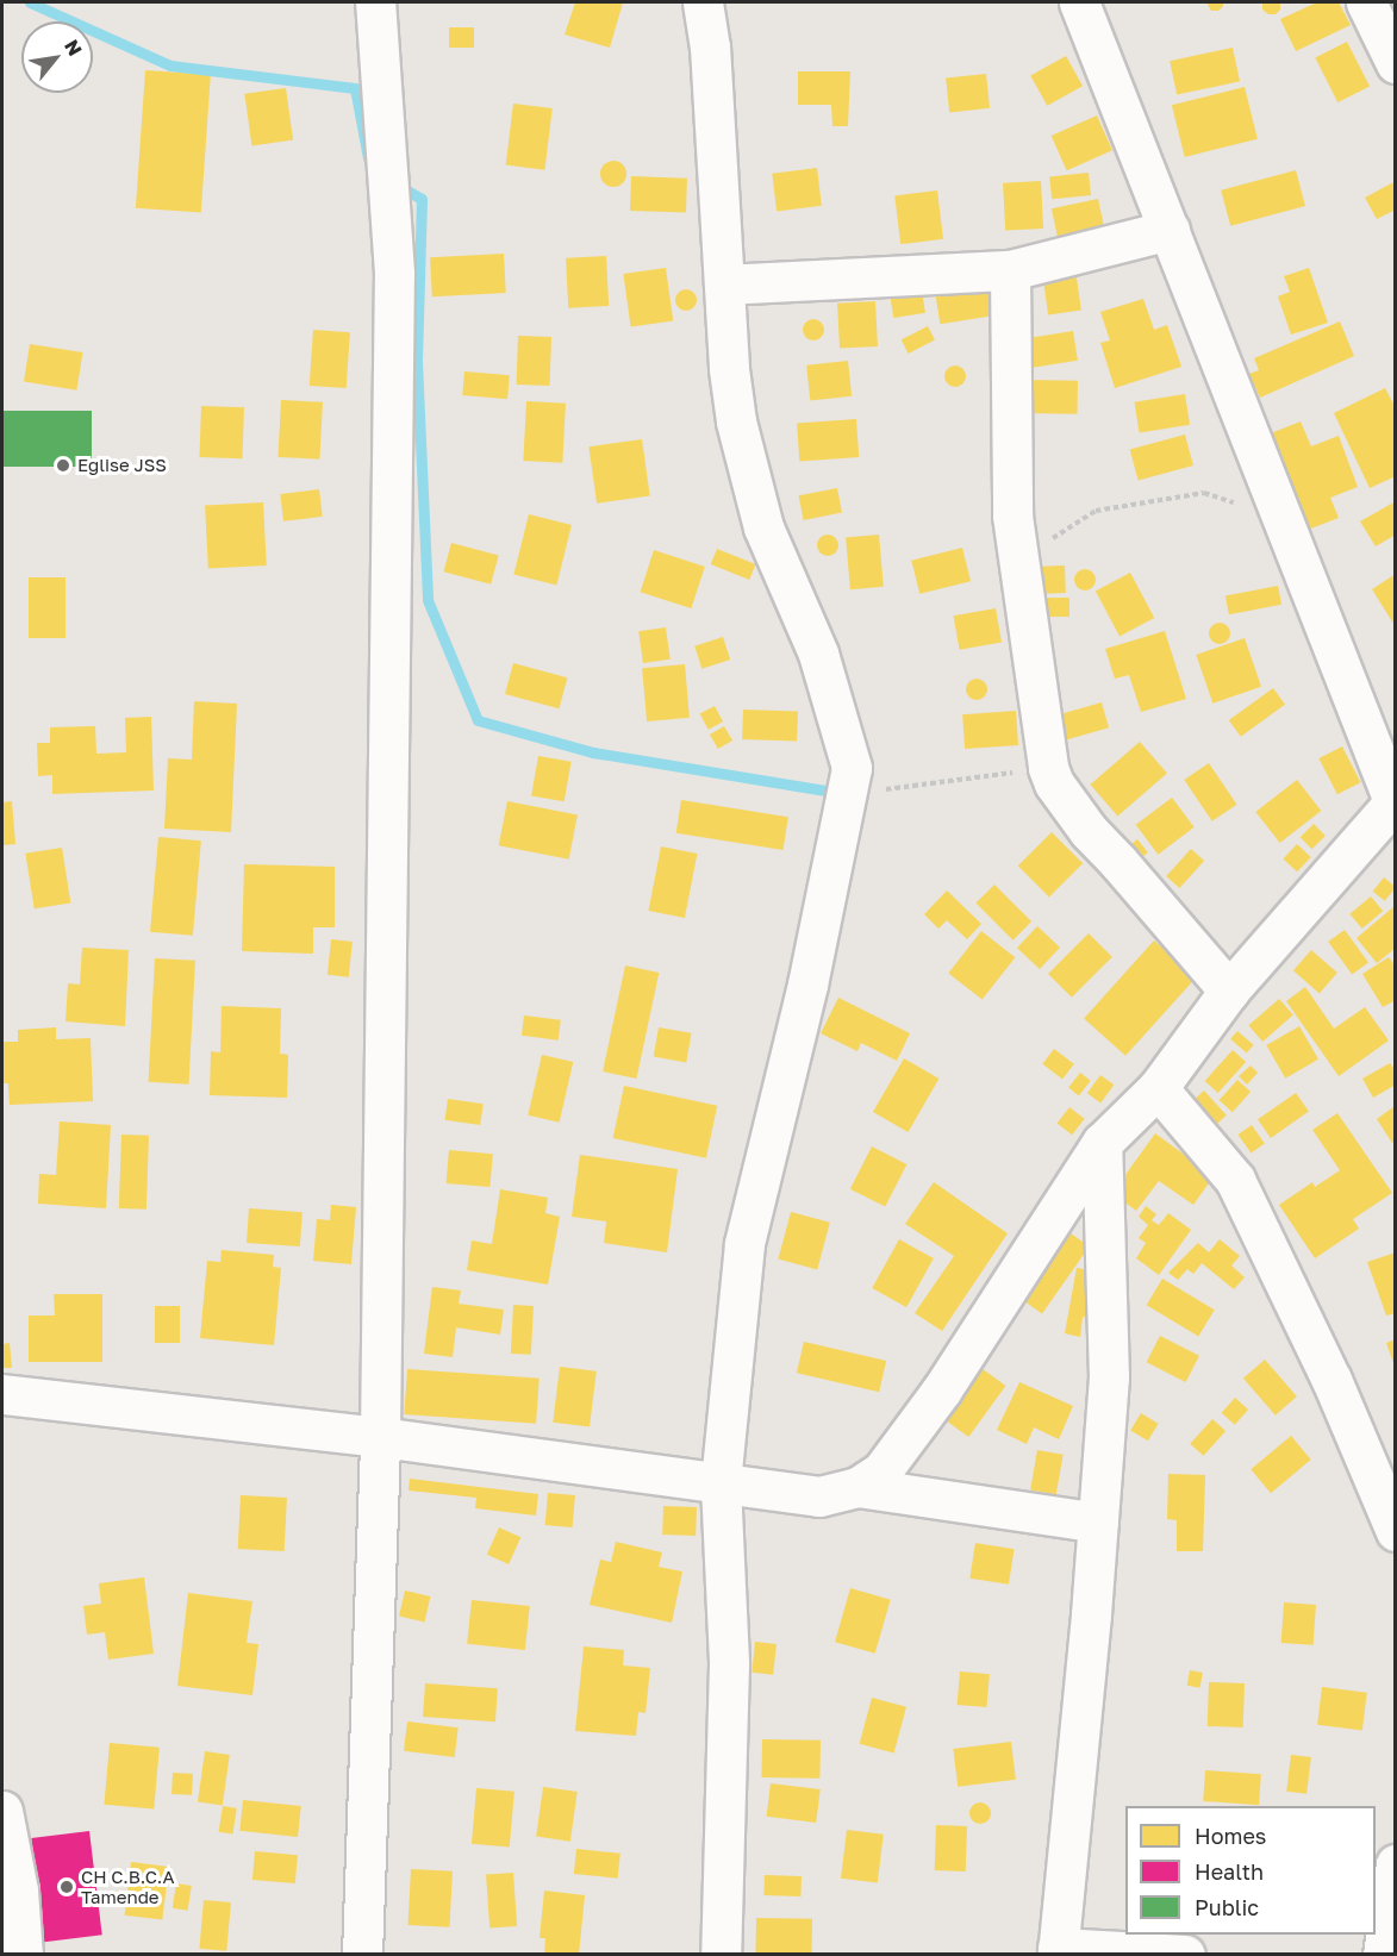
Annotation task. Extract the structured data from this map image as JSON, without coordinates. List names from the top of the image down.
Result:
{
  "places": ["Eglise JSS", "CH C.B.C.A Tamende"],
  "legend": ["Homes", "Health", "Public"],
  "north": "top right"
}
